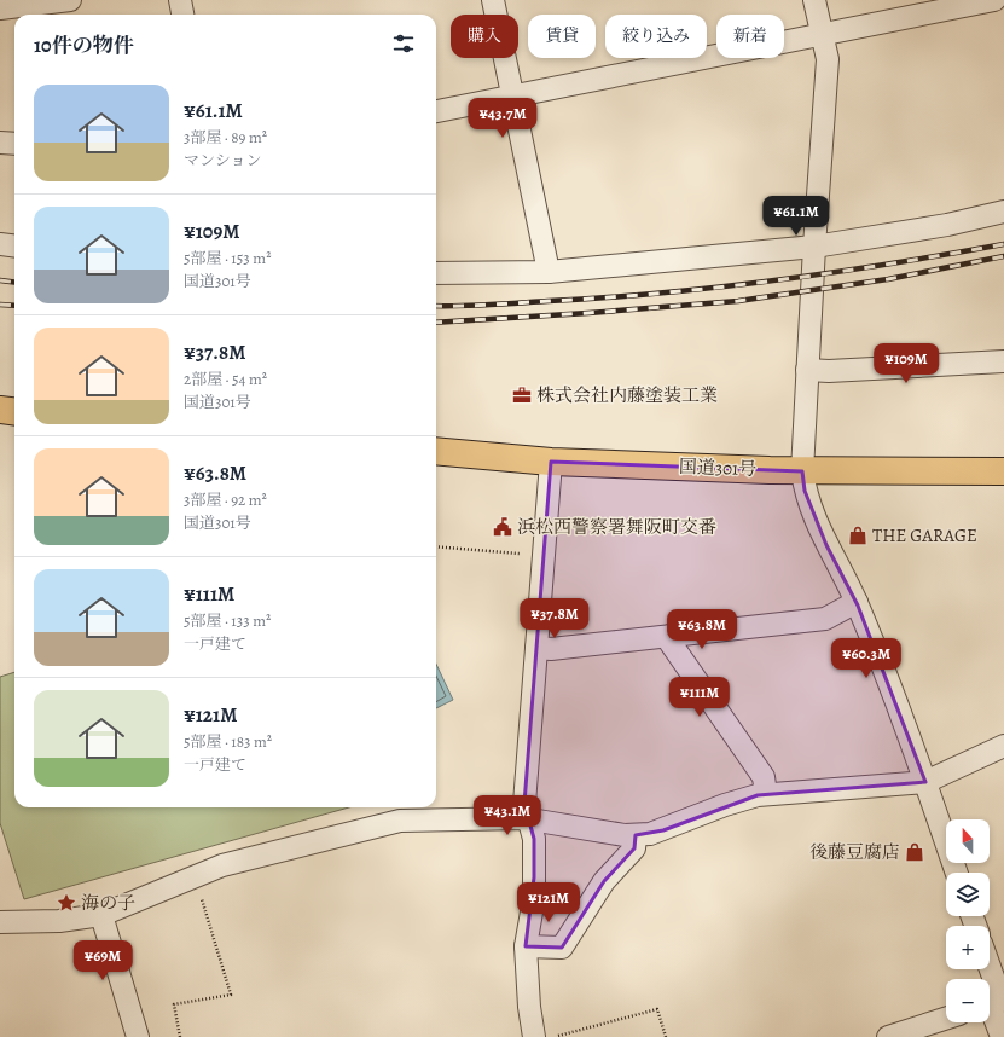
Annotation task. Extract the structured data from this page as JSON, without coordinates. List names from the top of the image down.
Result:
{
  "streets": {
    "highway": ["国道301号"]
  },
  "places": {
    "office": ["株式会社内藤塗装工業"],
    "public building": ["浜松西警察署舞阪町交番"],
    "shop": ["THE GARAGE", "後藤豆腐店"],
    "place": ["海の子"]
  },
  "north": "top",
  "page": {
    "chip": [
      "購入",
      "賃貸",
      "絞り込み",
      "新着"
    ],
    "heading": "10件の物件",
    "list": [
      {
        "name": "¥61.1M",
        "note": "3部屋 · 89 m² · マンション"
      },
      {
        "name": "¥109M",
        "note": "5部屋 · 153 m² · 国道301号"
      },
      {
        "name": "¥37.8M",
        "note": "2部屋 · 54 m² · 国道301号"
      },
      {
        "name": "¥63.8M",
        "note": "3部屋 · 92 m² · 国道301号"
      },
      {
        "name": "¥111M",
        "note": "5部屋 · 133 m² · 一戸建て"
      },
      {
        "name": "¥121M",
        "note": "5部屋 · 183 m² · 一戸建て"
      }
    ],
    "price": [
      "¥43.7M",
      "¥61.1M",
      "¥109M",
      "¥37.8M",
      "¥63.8M",
      "¥60.3M",
      "¥111M",
      "¥43.1M",
      "¥121M",
      "¥69M"
    ],
    "map_buttons": ["+", "−"]
  }
}
